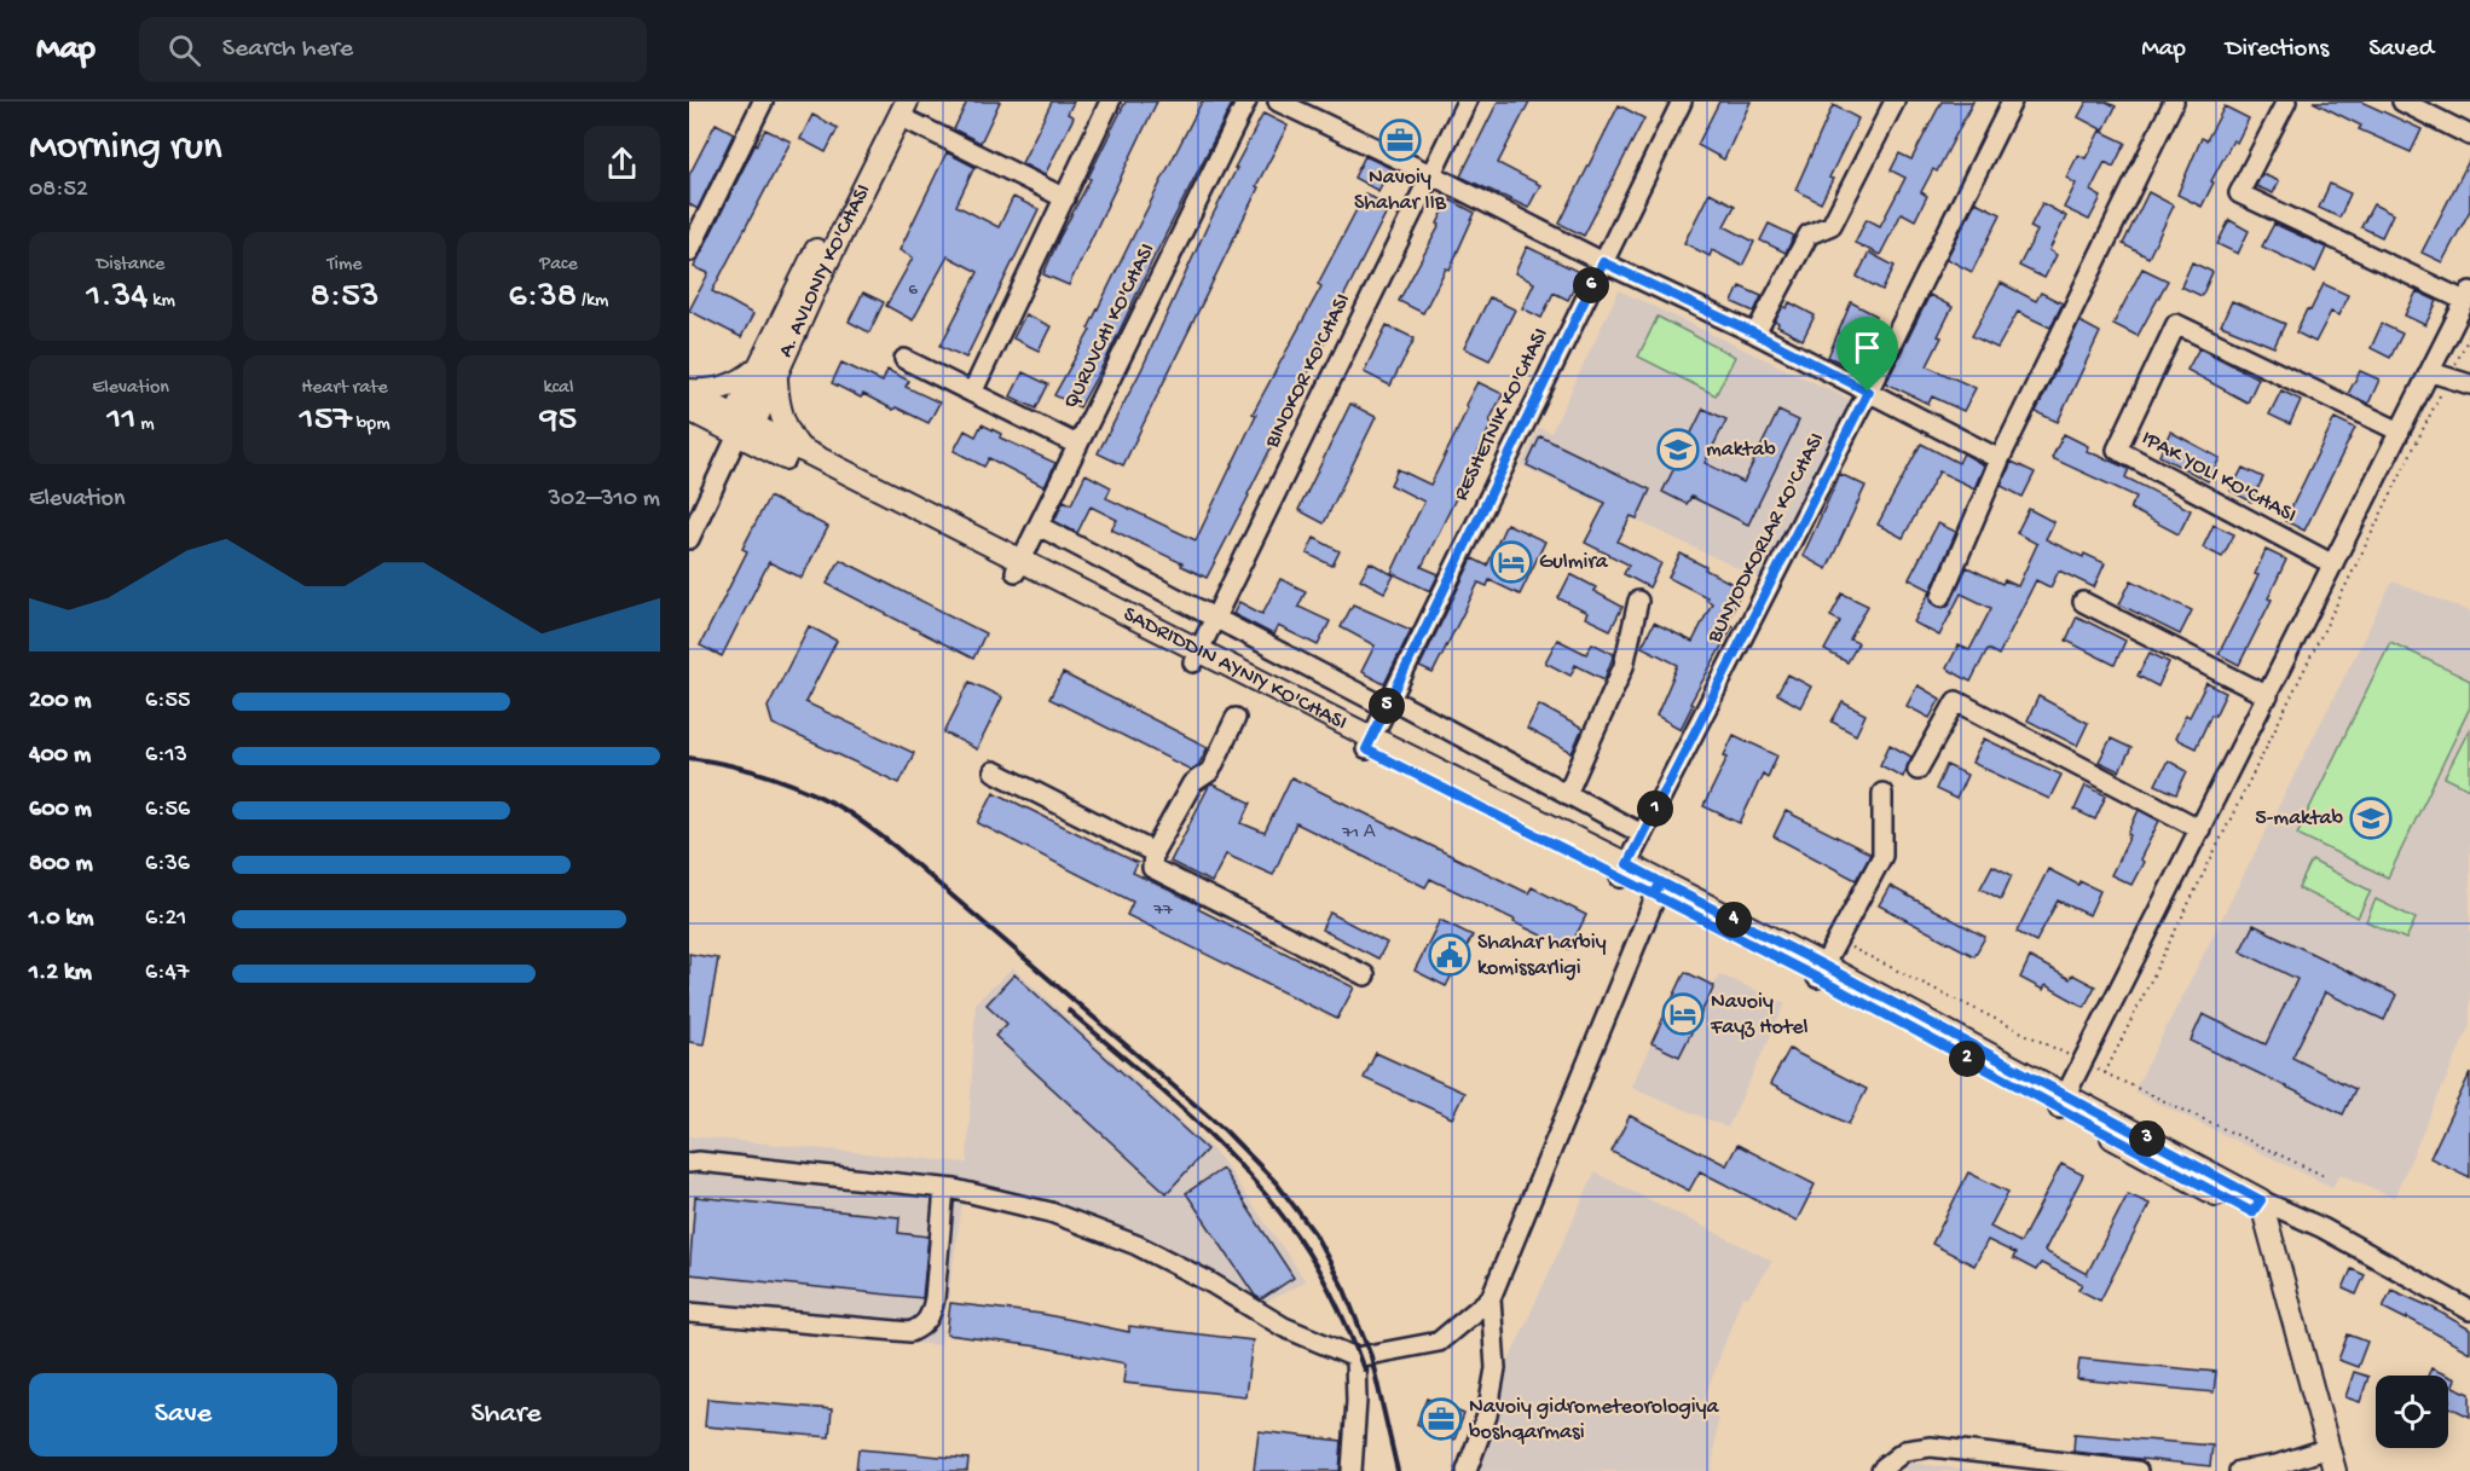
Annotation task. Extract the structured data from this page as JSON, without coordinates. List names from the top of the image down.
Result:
{
  "streets": {
    "main road": ["A. AVLONIY KO'CHASI", "SADRIDDIN AYNIY KO'CHASI"],
    "street": [
      "QURUVCHI KO'CHASI",
      "BINOKOR KO'CHASI",
      "RESHETNIK KO'CHASI",
      "IPAK YOLI KO'CHASI",
      "BUNYODKORLAR KO'CHASI"
    ]
  },
  "crossings": [
    ["A. AVLONIY KO'CHASI", "SADRIDDIN AYNIY KO'CHASI"],
    ["QURUVCHI KO'CHASI", "SADRIDDIN AYNIY KO'CHASI"],
    ["BINOKOR KO'CHASI", "SADRIDDIN AYNIY KO'CHASI"],
    ["RESHETNIK KO'CHASI", "SADRIDDIN AYNIY KO'CHASI"],
    ["BUNYODKORLAR KO'CHASI", "SADRIDDIN AYNIY KO'CHASI"]
  ],
  "places": {
    "office": ["Navoiy Shahar IIB", "Navoiy gidrometeorologiya boshqarmasi"],
    "school or university": ["maktab", "5-maktab"],
    "hotel": ["Gulmira", "Navoiy Fayz Hotel"],
    "public building": ["Shahar harbiy komissarligi"]
  },
  "house_numbers": ["6", "71 А", "77"],
  "page": {
    "header": "Map",
    "search": "Search here",
    "nav": ["Map", "Directions", "Saved"],
    "heading": ["Morning run", "08:52"],
    "stats": [
      ["Distance", "1.34 km"],
      ["Time", "8:53"],
      ["Pace", "6:38 /km"],
      ["Elevation", "11 m"],
      ["Heart rate", "157 bpm"],
      ["kcal", "95"]
    ],
    "pins": [
      "6",
      "5",
      "1",
      "4",
      "2",
      "3"
    ],
    "chart": ["Elevation", "302–310 m"],
    "list": [
      {
        "name": "200 m",
        "note": "6:55"
      },
      {
        "name": "400 m",
        "note": "6:13"
      },
      {
        "name": "600 m",
        "note": "6:56"
      },
      {
        "name": "800 m",
        "note": "6:36"
      },
      {
        "name": "1.0 km",
        "note": "6:21"
      },
      {
        "name": "1.2 km",
        "note": "6:47"
      }
    ],
    "buttons": ["Save", "Share"]
  }
}
